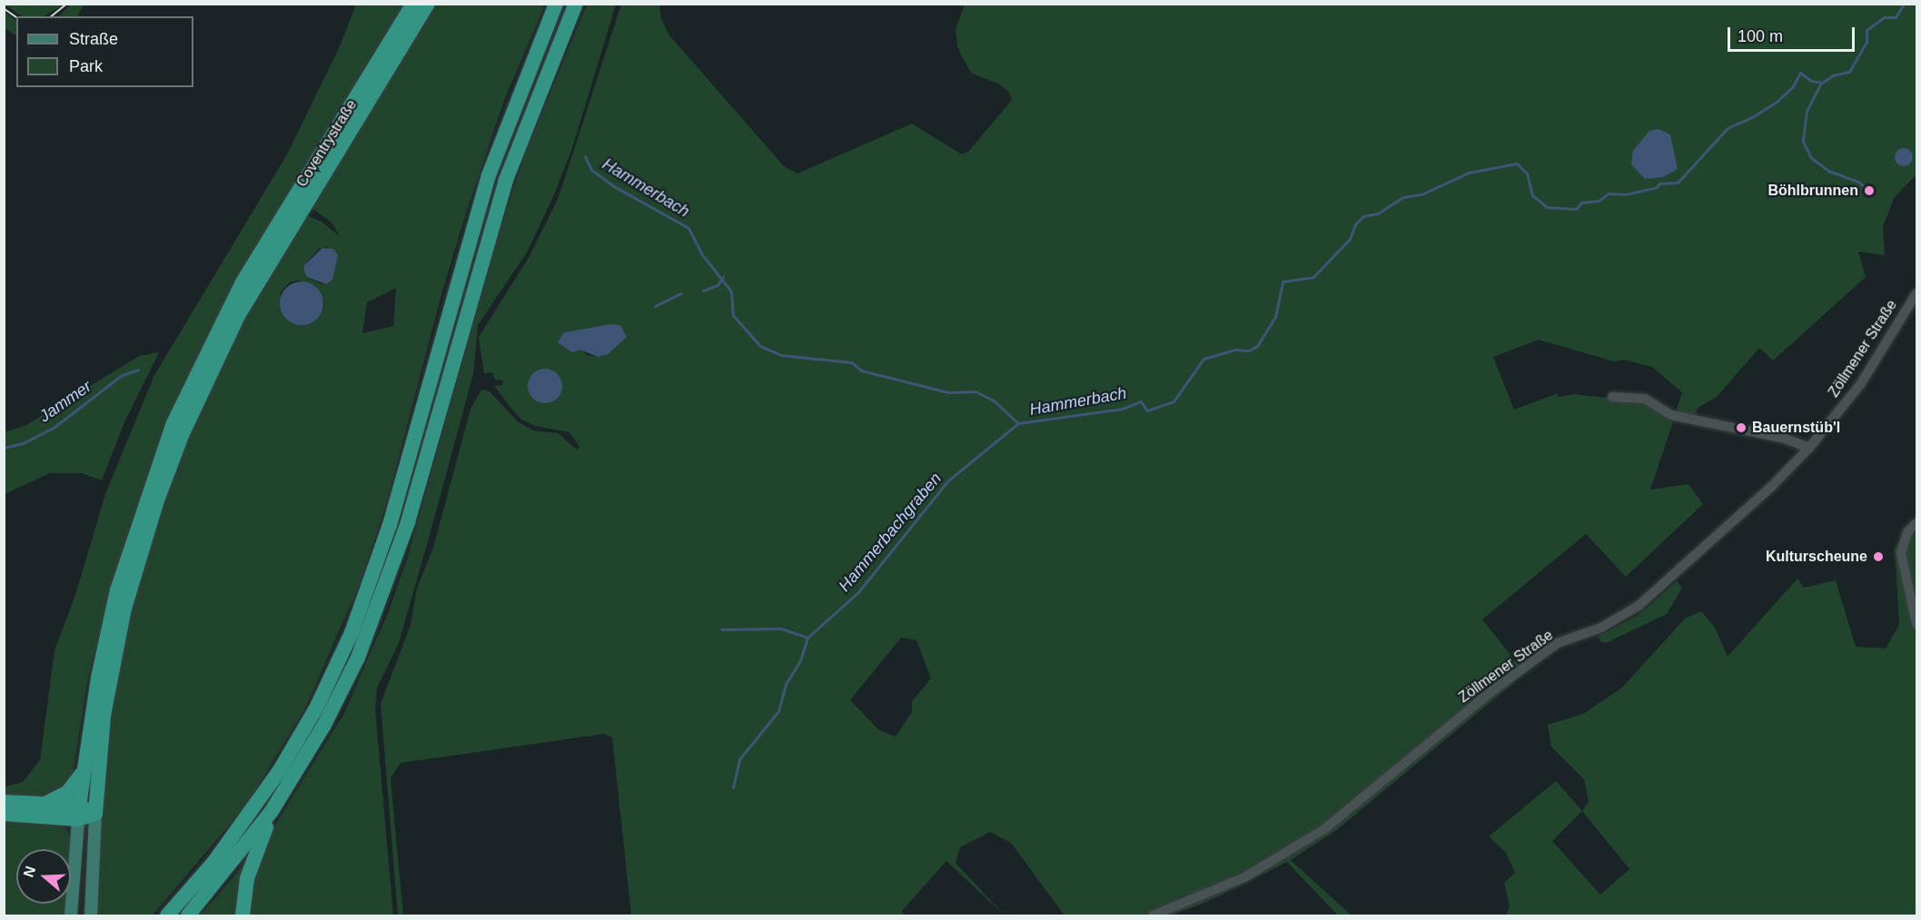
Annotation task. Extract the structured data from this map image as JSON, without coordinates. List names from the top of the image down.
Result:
{
  "streets": {
    "highway": ["Coventrystraße"],
    "street": ["Zöllmener Straße"]
  },
  "water": ["Hammerbach", "Jammer", "Hammerbachgraben"],
  "places": ["Böhlbrunnen", "Bauernstüb'l", "Kulturscheune"],
  "legend": ["Straße", "Park"],
  "scale_bar": "100 m",
  "north": "left"
}
